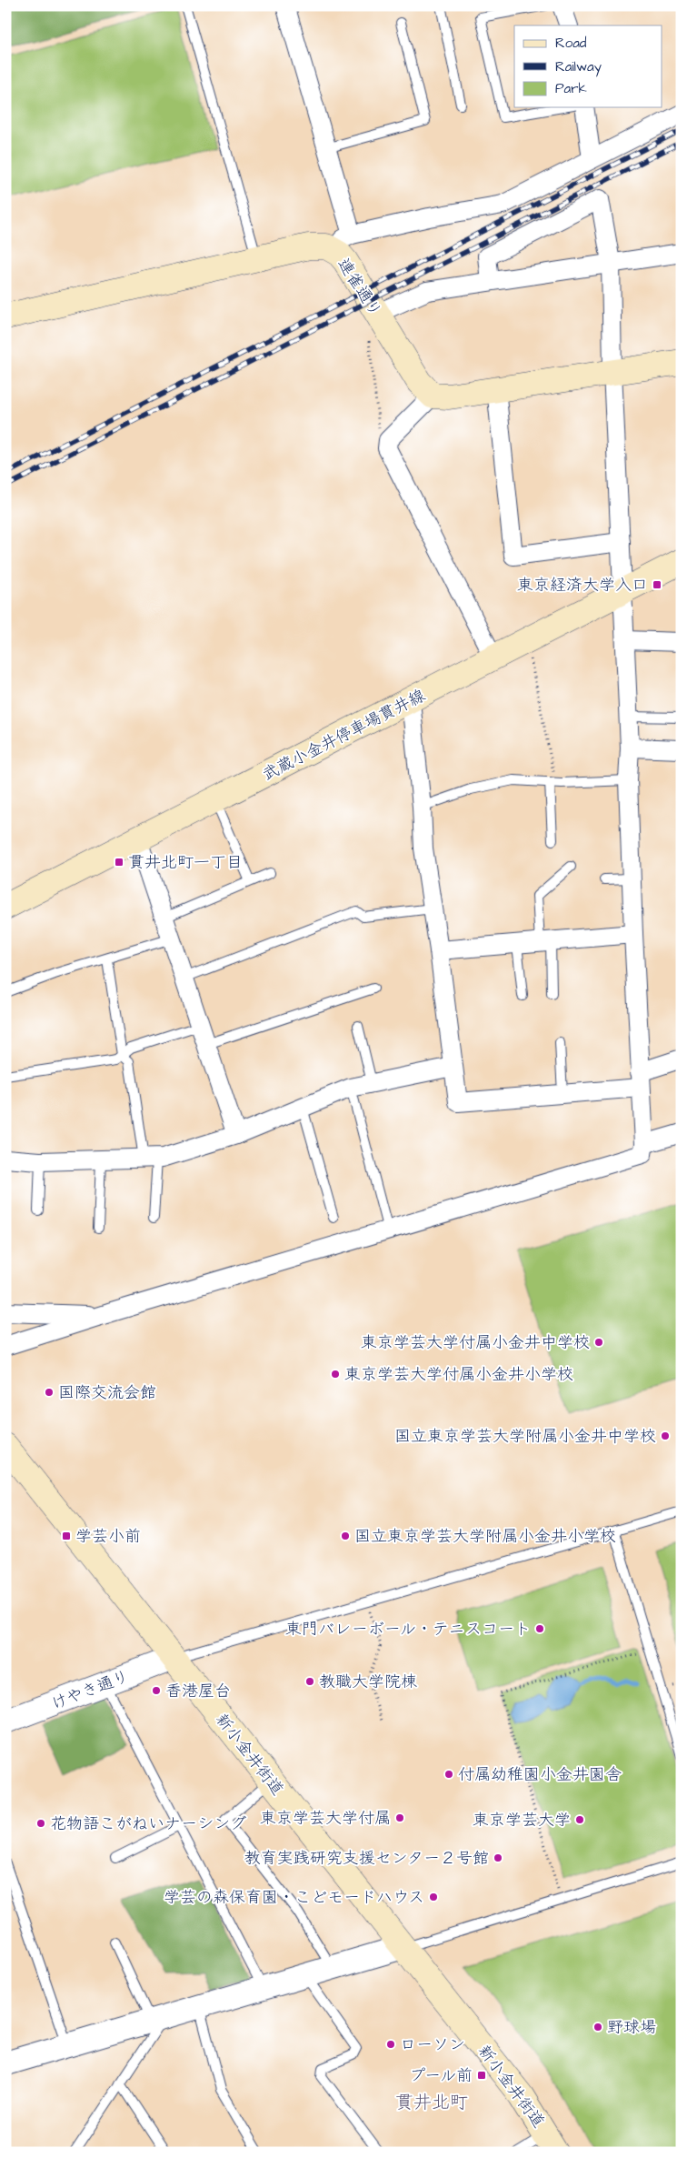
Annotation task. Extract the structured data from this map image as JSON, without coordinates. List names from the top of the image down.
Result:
{
  "streets": {
    "main road": ["連雀通り", "武蔵小金井停車場貫井線", "新小金井街道"],
    "street": ["けやき通り"]
  },
  "crossings": [
    ["けやき通り", "新小金井街道"]
  ],
  "districts": ["貫井北町"],
  "places": {
    "transit": [
      "東京経済大学入口",
      "貫井北町一丁目",
      "学芸小前",
      "プール前"
    ],
    "other": [
      "東京学芸大学付属小金井中学校",
      "東京学芸大学付属小金井小学校",
      "国際交流会館",
      "国立東京学芸大学附属小金井中学校",
      "国立東京学芸大学附属小金井小学校",
      "東門バレーボール・テニスコート",
      "教職大学院棟",
      "香港屋台",
      "付属幼稚園小金井園舎",
      "東京学芸大学付属",
      "東京学芸大学",
      "花物語こがねいナーシング",
      "教育実践研究支援センター２号館",
      "学芸の森保育園・こどモードハウス",
      "野球場",
      "ローソン"
    ]
  },
  "legend": ["Road", "Railway", "Park"]
}
